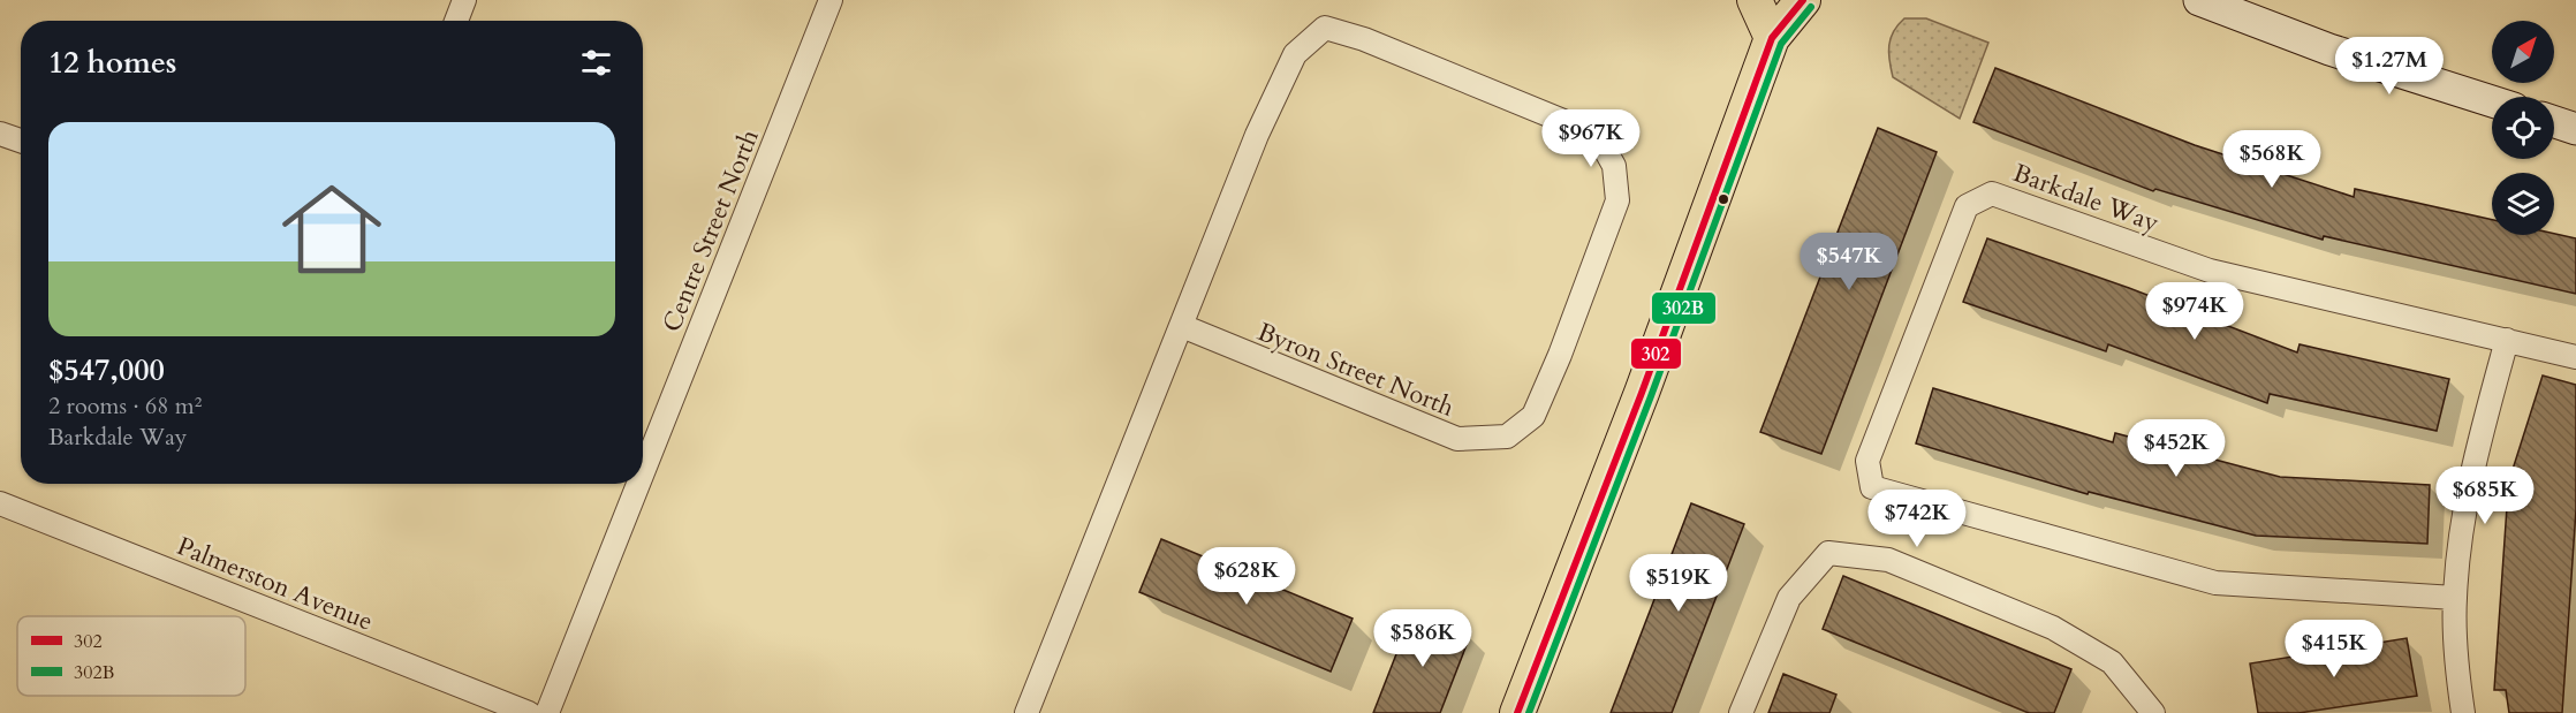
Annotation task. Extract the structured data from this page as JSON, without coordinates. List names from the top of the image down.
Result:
{
  "streets": {
    "street": [
      "Barkdale Way",
      "Centre Street North",
      "Byron Street North",
      "Palmerston Avenue"
    ]
  },
  "lines": ["transit line 302", "transit line 302B"],
  "legend": ["302", "302B"],
  "north": "top right",
  "page": {
    "heading": "12 homes",
    "price": [
      "$1.27M",
      "$967K",
      "$568K",
      "$547K",
      "$974K",
      "$452K",
      "$685K",
      "$742K",
      "$628K",
      "$519K",
      "$586K",
      "$415K"
    ],
    "list": [
      {
        "name": "$547,000",
        "note": "2 rooms · 68 m² · Barkdale Way"
      }
    ]
  }
}
